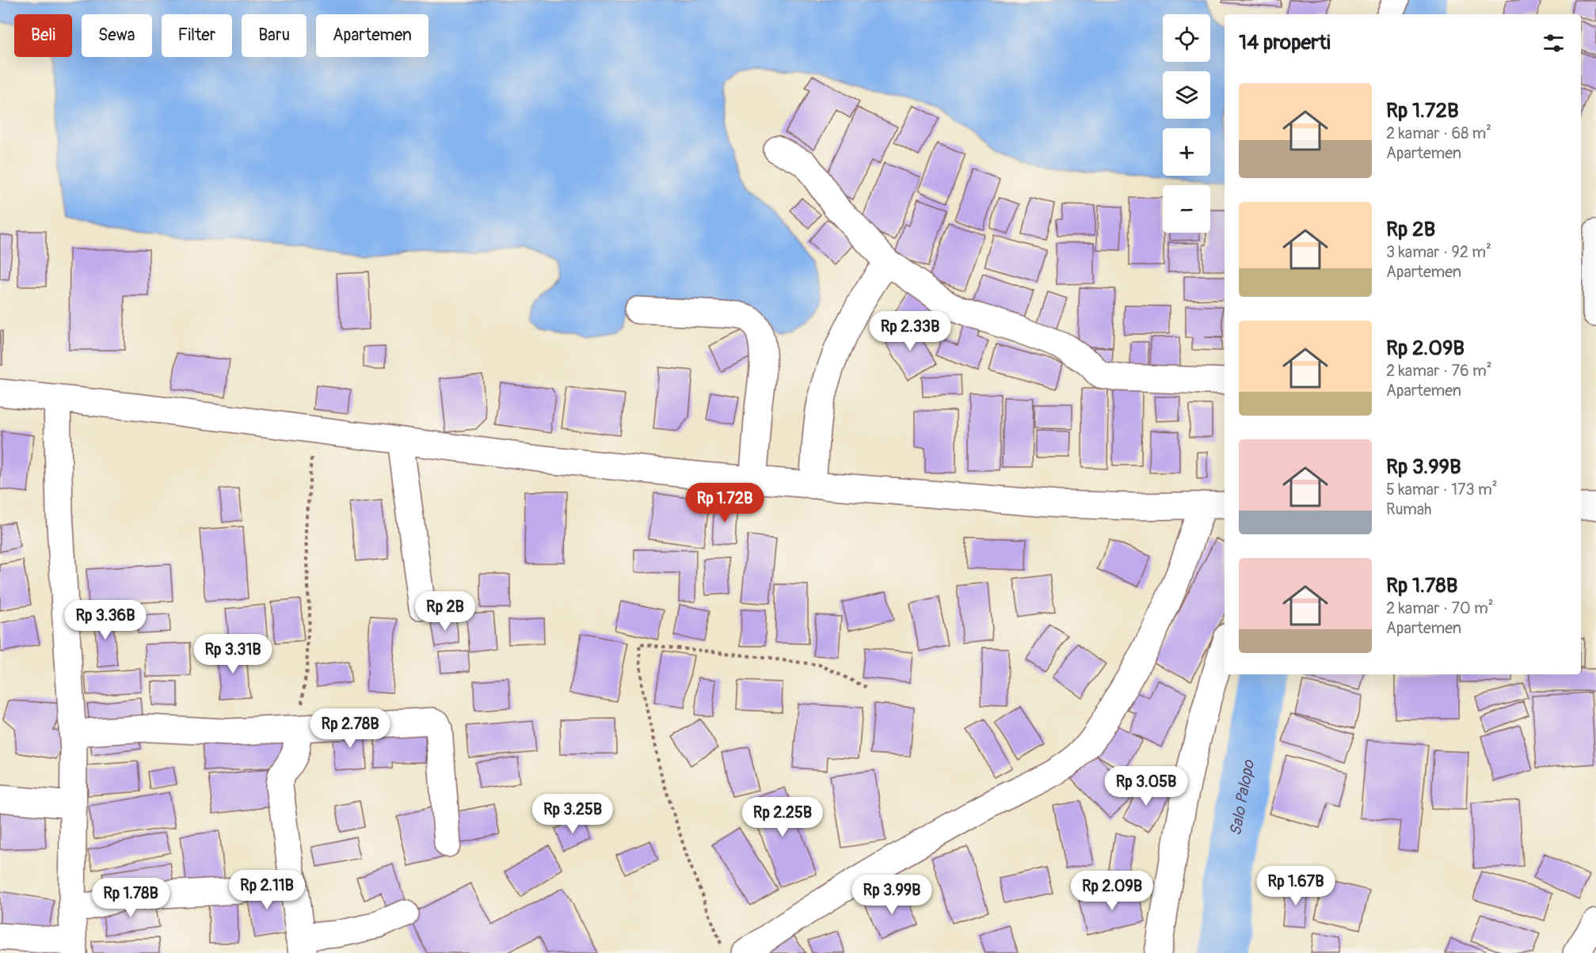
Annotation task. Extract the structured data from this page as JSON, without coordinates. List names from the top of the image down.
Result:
{
  "water": ["Salo Palopo"],
  "page": {
    "map_buttons": ["+", "−"],
    "chip": [
      "Beli",
      "Sewa",
      "Filter",
      "Baru",
      "Apartemen"
    ],
    "heading": "14 properti",
    "list": [
      {
        "name": "Rp 1.72B",
        "note": "2 kamar · 68 m² · Apartemen"
      },
      {
        "name": "Rp 2B",
        "note": "3 kamar · 92 m² · Apartemen"
      },
      {
        "name": "Rp 2.09B",
        "note": "2 kamar · 76 m² · Apartemen"
      },
      {
        "name": "Rp 3.99B",
        "note": "5 kamar · 173 m² · Rumah"
      },
      {
        "name": "Rp 1.78B",
        "note": "2 kamar · 70 m² · Apartemen"
      }
    ],
    "price": [
      "Rp 2.33B",
      "Rp 1.72B",
      "Rp 2B",
      "Rp 3.36B",
      "Rp 3.31B",
      "Rp 2.78B",
      "Rp 3.05B",
      "Rp 3.25B",
      "Rp 2.25B",
      "Rp 1.67B",
      "Rp 2.11B",
      "Rp 2.09B",
      "Rp 3.99B",
      "Rp 1.78B"
    ]
  }
}
